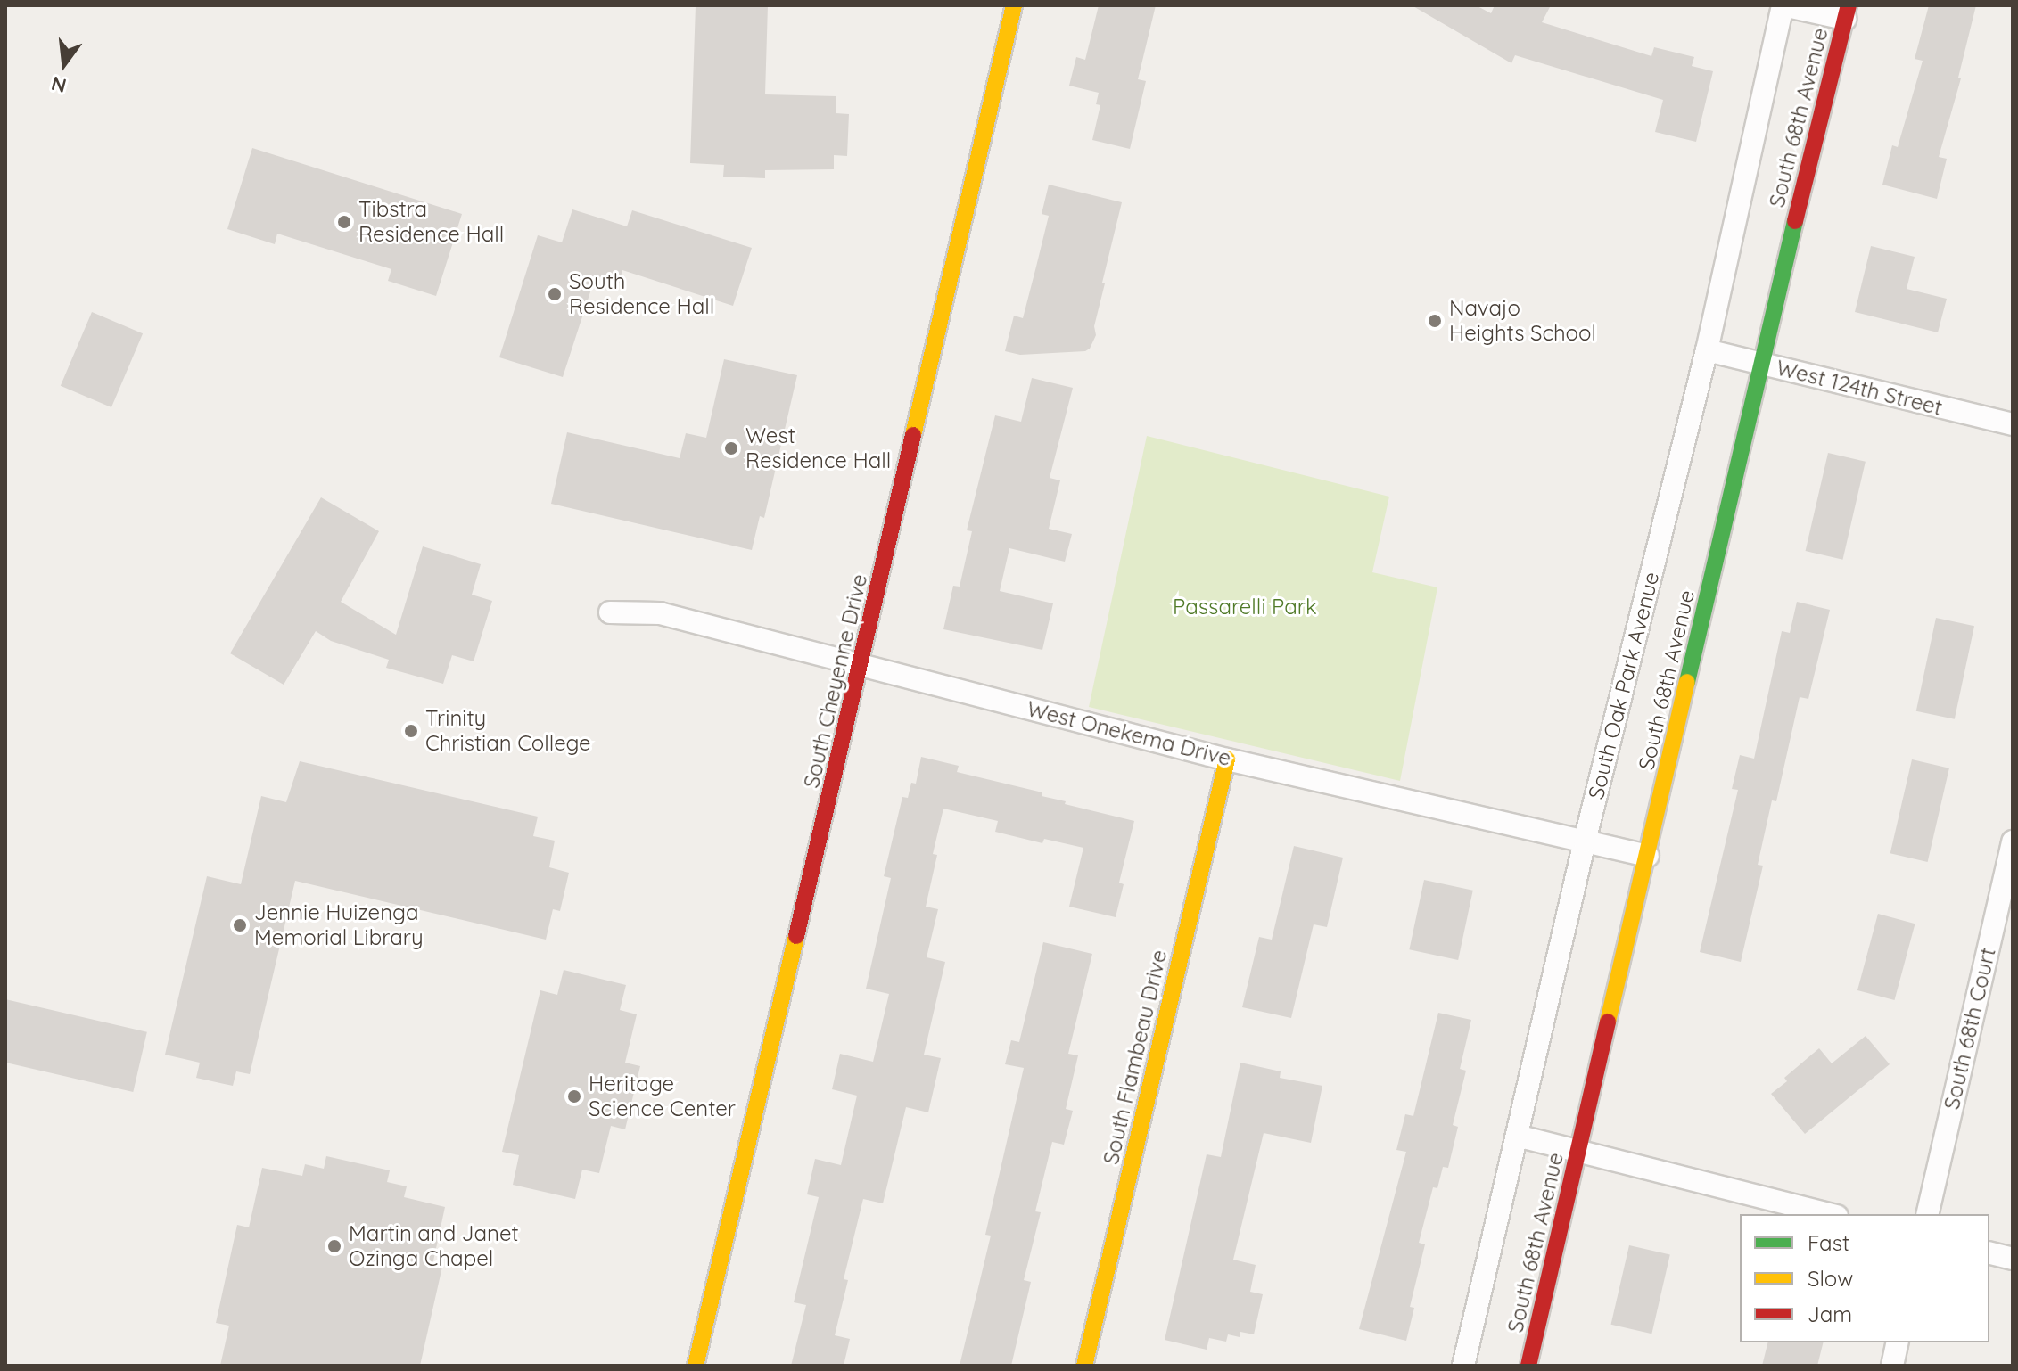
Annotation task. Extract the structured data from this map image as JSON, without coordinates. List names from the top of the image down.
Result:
{
  "streets": {
    "street": [
      "South 68th Avenue",
      "West 124th Street",
      "South Cheyenne Drive",
      "South Oak Park Avenue",
      "West Onekema Drive",
      "South 68th Court",
      "South Flambeau Drive"
    ]
  },
  "crossings": [
    ["South 68th Avenue", "West 124th Street"],
    ["South 68th Avenue", "West Onekema Drive"],
    ["West 124th Street", "South Oak Park Avenue"],
    ["South Cheyenne Drive", "West Onekema Drive"],
    ["South Oak Park Avenue", "West Onekema Drive"],
    ["West Onekema Drive", "South Flambeau Drive"]
  ],
  "parks": ["Passarelli Park"],
  "places": [
    "Tibstra Residence Hall",
    "South Residence Hall",
    "Navajo Heights School",
    "West Residence Hall",
    "Trinity Christian College",
    "Jennie Huizenga Memorial Library",
    "Heritage Science Center",
    "Martin and Janet Ozinga Chapel"
  ],
  "legend": ["Fast", "Slow", "Jam"],
  "north": "bottom"
}
